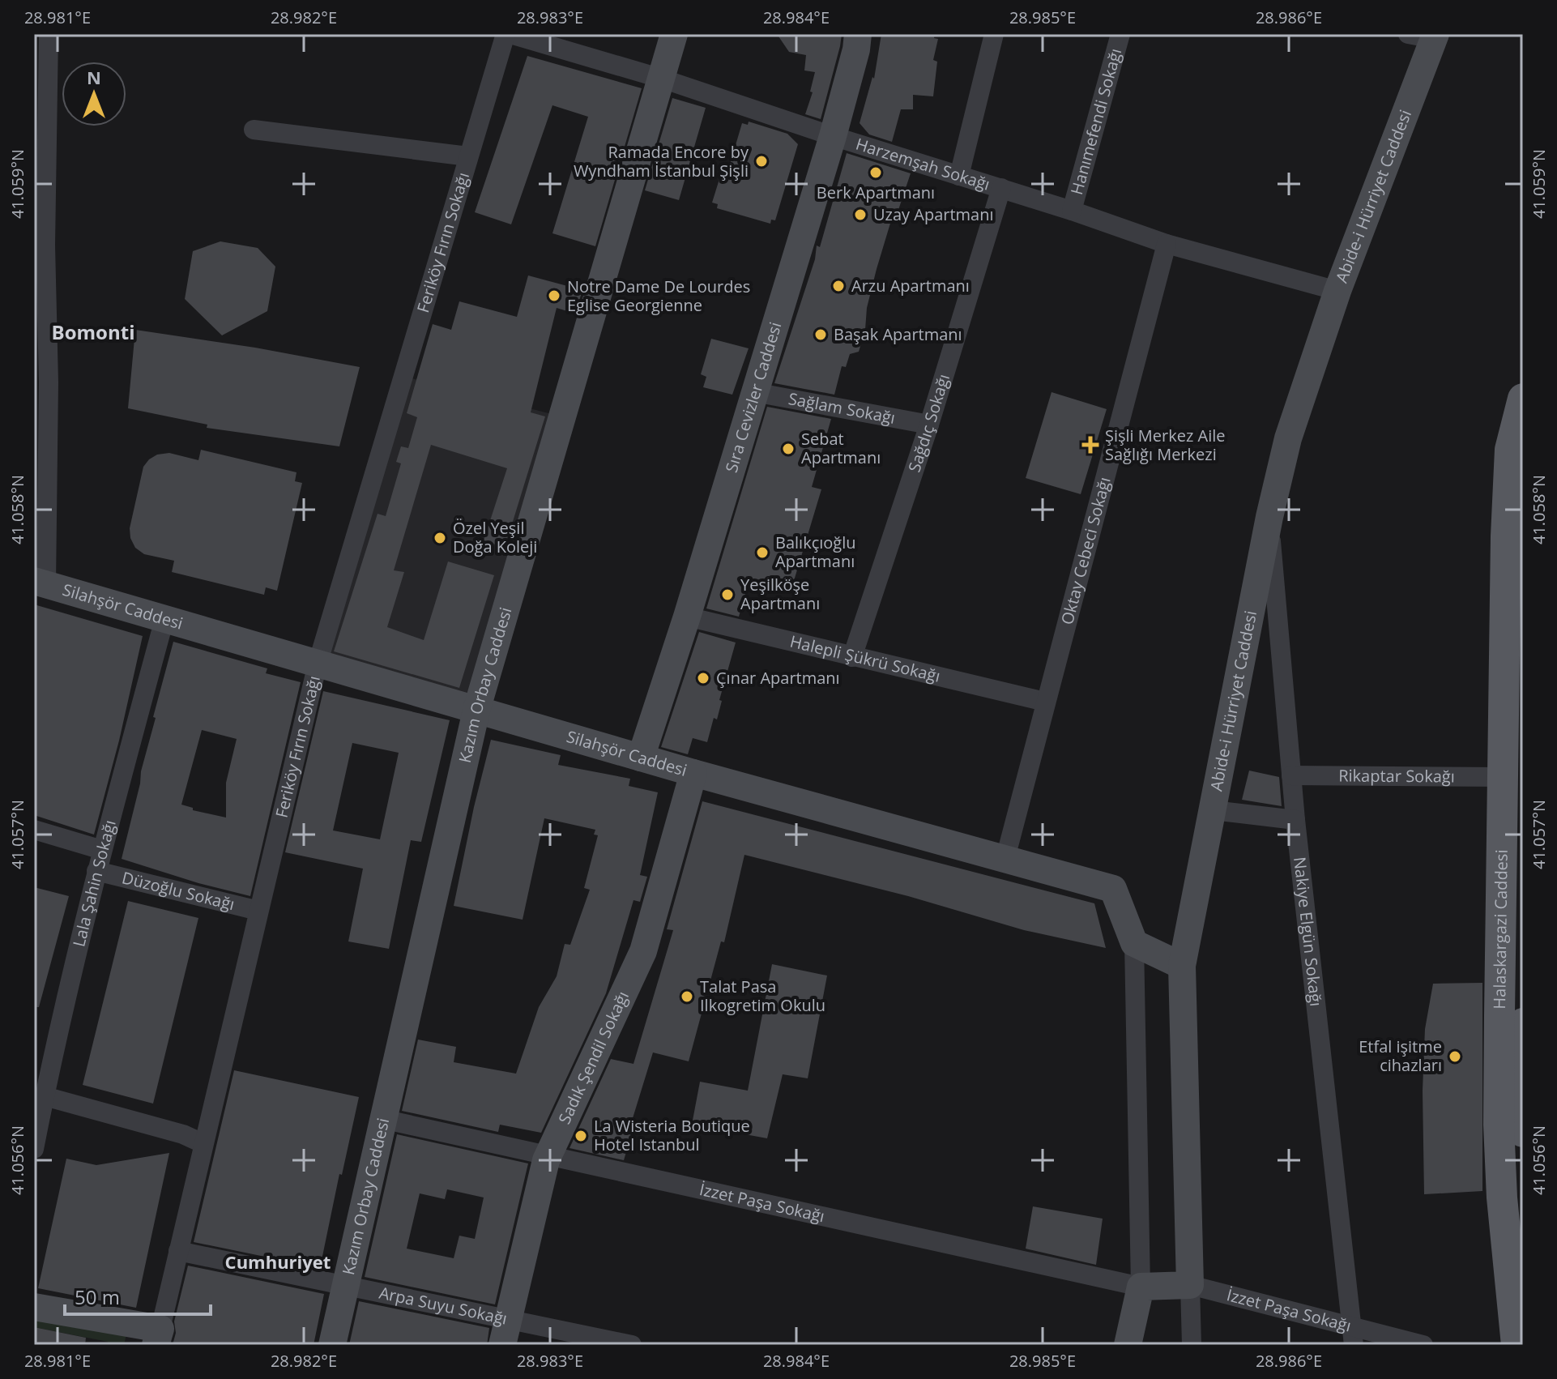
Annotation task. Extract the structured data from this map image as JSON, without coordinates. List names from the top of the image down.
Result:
{
  "streets": {
    "main road": ["Halaskargazi Caddesi"],
    "street": [
      "Hanımefendi Sokağı",
      "Harzemşah Sokağı",
      "Abide-i Hürriyet Caddesi",
      "Feriköy Fırın Sokağı",
      "Sıra Cevizler Caddesi",
      "Sağlam Sokağı",
      "Sağdıç Sokağı",
      "Oktay Cebeci Sokağı",
      "Silahşör Caddesi",
      "Halepli Şükrü Sokağı",
      "Kazım Orbay Caddesi",
      "Rikaptar Sokağı",
      "Lala Şahin Sokağı",
      "Düzoğlu Sokağı",
      "Nakiye Elgün Sokağı",
      "Sadık Şendil Sokağı",
      "İzzet Paşa Sokağı",
      "Arpa Suyu Sokağı"
    ]
  },
  "crossings": [
    ["Hanımefendi Sokağı", "Harzemşah Sokağı"],
    ["Harzemşah Sokağı", "Abide-i Hürriyet Caddesi"],
    ["Harzemşah Sokağı", "Sıra Cevizler Caddesi"],
    ["Harzemşah Sokağı", "Sağdıç Sokağı"],
    ["Harzemşah Sokağı", "Oktay Cebeci Sokağı"],
    ["Harzemşah Sokağı", "Kazım Orbay Caddesi"],
    ["Abide-i Hürriyet Caddesi", "Nakiye Elgün Sokağı"],
    ["Abide-i Hürriyet Caddesi", "İzzet Paşa Sokağı"],
    ["Feriköy Fırın Sokağı", "Silahşör Caddesi"],
    ["Feriköy Fırın Sokağı", "Düzoğlu Sokağı"],
    ["Feriköy Fırın Sokağı", "Arpa Suyu Sokağı"],
    ["Sıra Cevizler Caddesi", "Sağlam Sokağı"],
    ["Sıra Cevizler Caddesi", "Silahşör Caddesi"],
    ["Sıra Cevizler Caddesi", "Halepli Şükrü Sokağı"],
    ["Sağlam Sokağı", "Sağdıç Sokağı"],
    ["Sağdıç Sokağı", "Halepli Şükrü Sokağı"],
    ["Oktay Cebeci Sokağı", "Silahşör Caddesi"],
    ["Oktay Cebeci Sokağı", "Halepli Şükrü Sokağı"],
    ["Silahşör Caddesi", "Kazım Orbay Caddesi"],
    ["Silahşör Caddesi", "Lala Şahin Sokağı"],
    ["Silahşör Caddesi", "Sadık Şendil Sokağı"],
    ["Kazım Orbay Caddesi", "İzzet Paşa Sokağı"],
    ["Kazım Orbay Caddesi", "Arpa Suyu Sokağı"],
    ["Rikaptar Sokağı", "Halaskargazi Caddesi"],
    ["Rikaptar Sokağı", "Nakiye Elgün Sokağı"],
    ["Lala Şahin Sokağı", "Düzoğlu Sokağı"],
    ["Nakiye Elgün Sokağı", "İzzet Paşa Sokağı"],
    ["Sadık Şendil Sokağı", "İzzet Paşa Sokağı"],
    ["Sadık Şendil Sokağı", "Arpa Suyu Sokağı"]
  ],
  "districts": ["Bomonti", "Cumhuriyet"],
  "places": {
    "other": [
      "Ramada Encore by Wyndham İstanbul Şişli",
      "Berk Apartmanı",
      "Uzay Apartmanı",
      "Arzu Apartmanı",
      "Notre Dame De Lourdes Eglise Georgienne",
      "Başak Apartmanı",
      "Sebat Apartmanı",
      "Özel Yeşil Doğa Koleji",
      "Balıkçıoğlu Apartmanı",
      "Yeşilköşe Apartmanı",
      "Çınar Apartmanı",
      "Talat Pasa Ilkogretim Okulu",
      "Etfal işitme cihazları",
      "La Wisteria Boutique Hotel Istanbul"
    ],
    "health": ["Şişli Merkez Aile Sağlığı Merkezi"]
  },
  "scale_bar": "50 m",
  "north": "top",
  "coordinates": [
    "28.981°E",
    "28.982°E",
    "28.983°E",
    "28.984°E",
    "28.985°E",
    "28.986°E",
    "41.059°N",
    "41.058°N",
    "41.057°N",
    "41.056°N"
  ]
}
